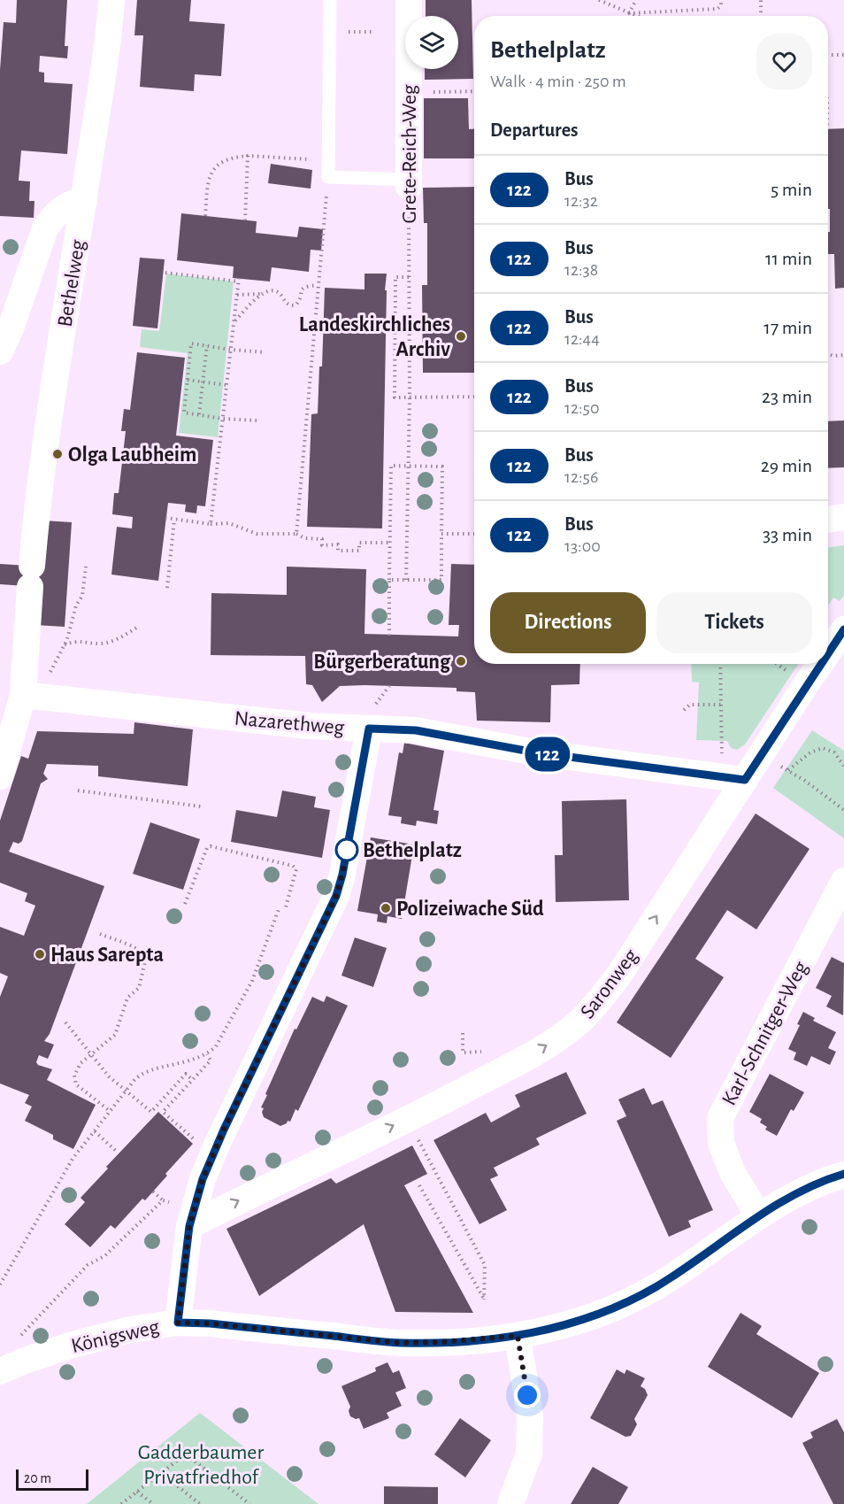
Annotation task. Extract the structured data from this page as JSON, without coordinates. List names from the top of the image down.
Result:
{
  "streets": {
    "street": [
      "Grete-Reich-Weg",
      "Bethelweg",
      "Nazarethweg",
      "Saronweg",
      "Karl-Schnitger-Weg",
      "Königsweg"
    ]
  },
  "crossings": [
    ["Bethelweg", "Nazarethweg"],
    ["Nazarethweg", "Saronweg"],
    ["Nazarethweg", "Königsweg"],
    ["Saronweg", "Königsweg"]
  ],
  "one_way": ["Saronweg"],
  "parks": ["Gadderbaumer Privatfriedhof"],
  "places": [
    "Landeskirchliches Archiv",
    "Olga Laubheim",
    "Bürgerberatung",
    "Bethelplatz",
    "Polizeiwache Süd",
    "Haus Sarepta"
  ],
  "lines": ["bus line 122"],
  "scale_bar": "20 m",
  "page": {
    "on_map": "122",
    "heading": [
      ["Bethelplatz", "Walk · 4 min · 250 m"],
      "Departures"
    ],
    "list": [
      {
        "mark": "122",
        "name": "Bus",
        "note": "12:32",
        "value": "5 min"
      },
      {
        "mark": "122",
        "name": "Bus",
        "note": "12:38",
        "value": "11 min"
      },
      {
        "mark": "122",
        "name": "Bus",
        "note": "12:44",
        "value": "17 min"
      },
      {
        "mark": "122",
        "name": "Bus",
        "note": "12:50",
        "value": "23 min"
      },
      {
        "mark": "122",
        "name": "Bus",
        "note": "12:56",
        "value": "29 min"
      },
      {
        "mark": "122",
        "name": "Bus",
        "note": "13:00",
        "value": "33 min"
      }
    ],
    "buttons": ["Directions", "Tickets"],
    "scale": "20 m"
  }
}
